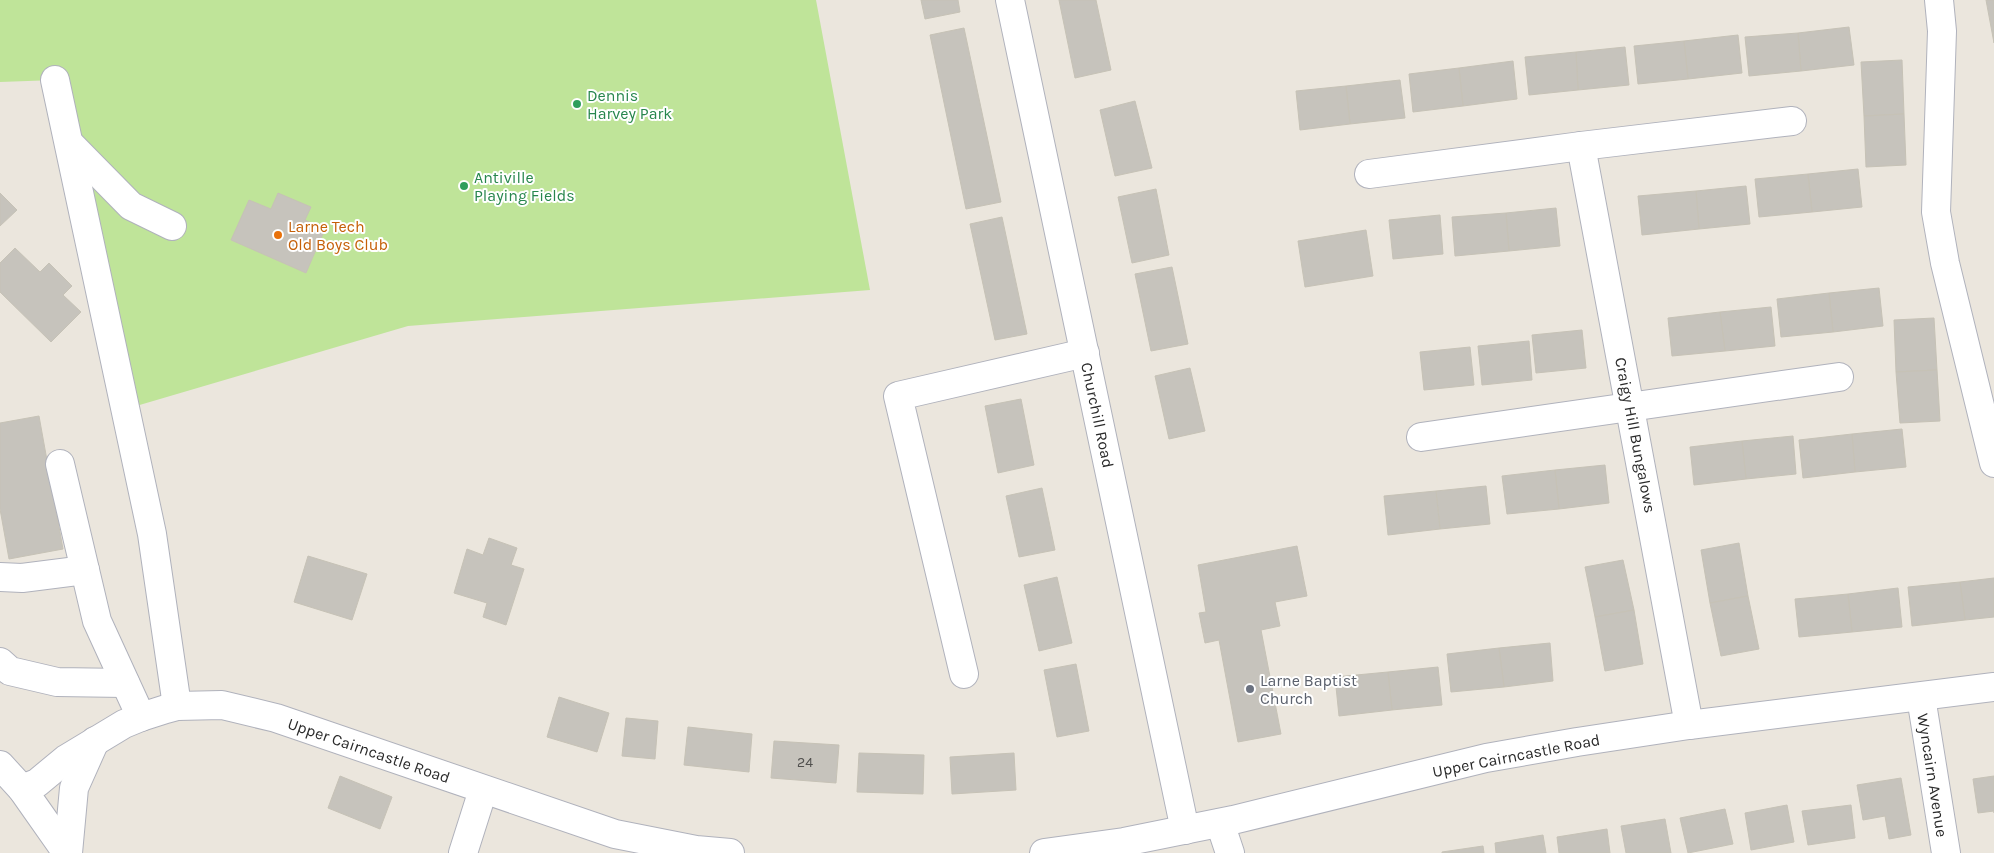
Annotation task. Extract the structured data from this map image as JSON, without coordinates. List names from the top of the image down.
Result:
{
  "streets": {
    "street": [
      "Churchill Road",
      "Craigy Hill Bungalows",
      "Upper Cairncastle Road",
      "Wyncairn Avenue"
    ]
  },
  "crossings": [
    ["Churchill Road", "Upper Cairncastle Road"],
    ["Craigy Hill Bungalows", "Upper Cairncastle Road"],
    ["Upper Cairncastle Road", "Wyncairn Avenue"]
  ],
  "places": [
    "Dennis Harvey Park",
    "Antiville Playing Fields",
    "Larne Tech Old Boys Club",
    "Larne Baptist Church"
  ],
  "house_numbers": ["24"]
}
